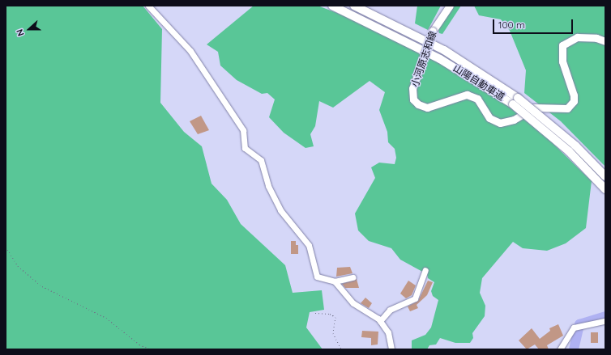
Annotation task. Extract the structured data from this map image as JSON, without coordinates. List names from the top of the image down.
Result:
{
  "streets": {
    "highway": ["山陽自動車道"],
    "main road": ["小河原志和線"]
  },
  "scale_bar": "100 m",
  "north": "left"
}
